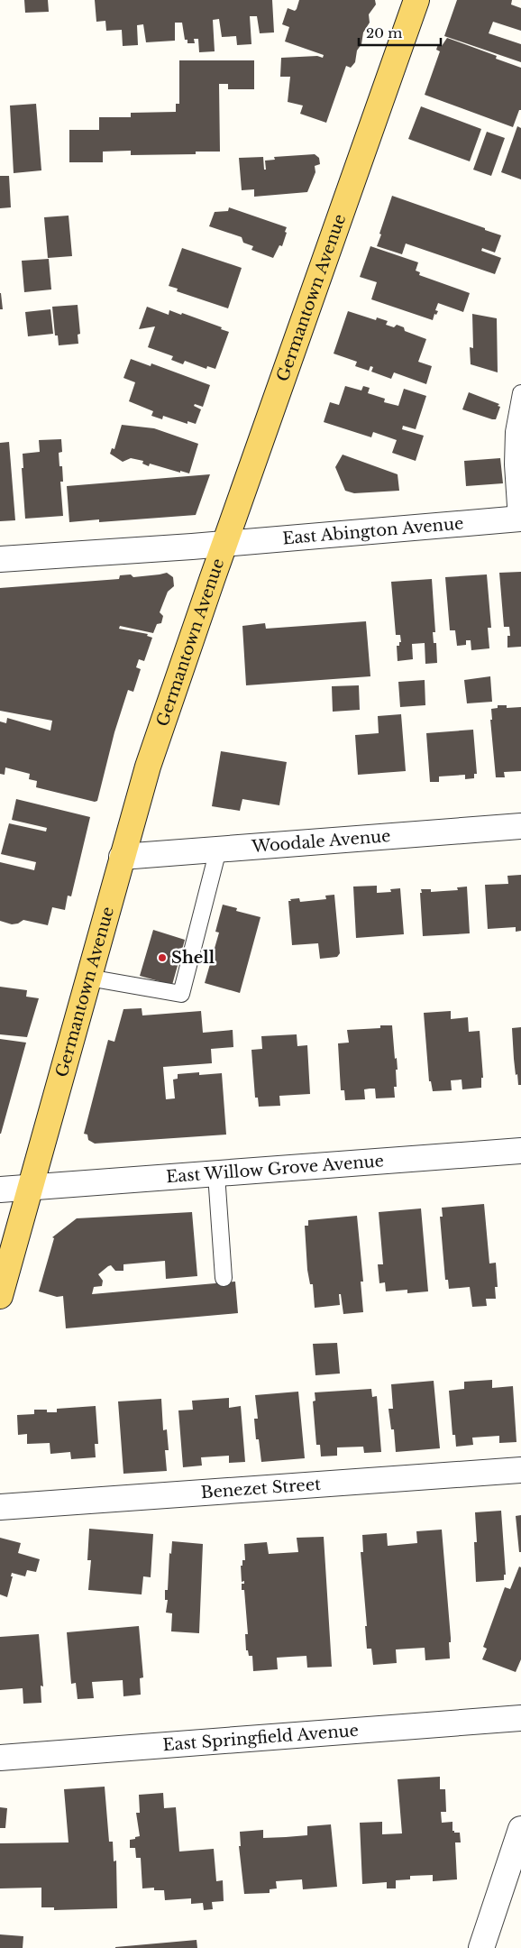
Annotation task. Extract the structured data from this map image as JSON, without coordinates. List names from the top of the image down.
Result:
{
  "streets": {
    "main road": ["Germantown Avenue"],
    "street": [
      "East Abington Avenue",
      "Woodale Avenue",
      "East Willow Grove Avenue",
      "Benezet Street",
      "East Springfield Avenue"
    ]
  },
  "crossings": [
    ["Germantown Avenue", "East Abington Avenue"],
    ["Germantown Avenue", "Woodale Avenue"],
    ["Germantown Avenue", "East Willow Grove Avenue"]
  ],
  "places": ["Shell"],
  "scale_bar": "20 m"
}
